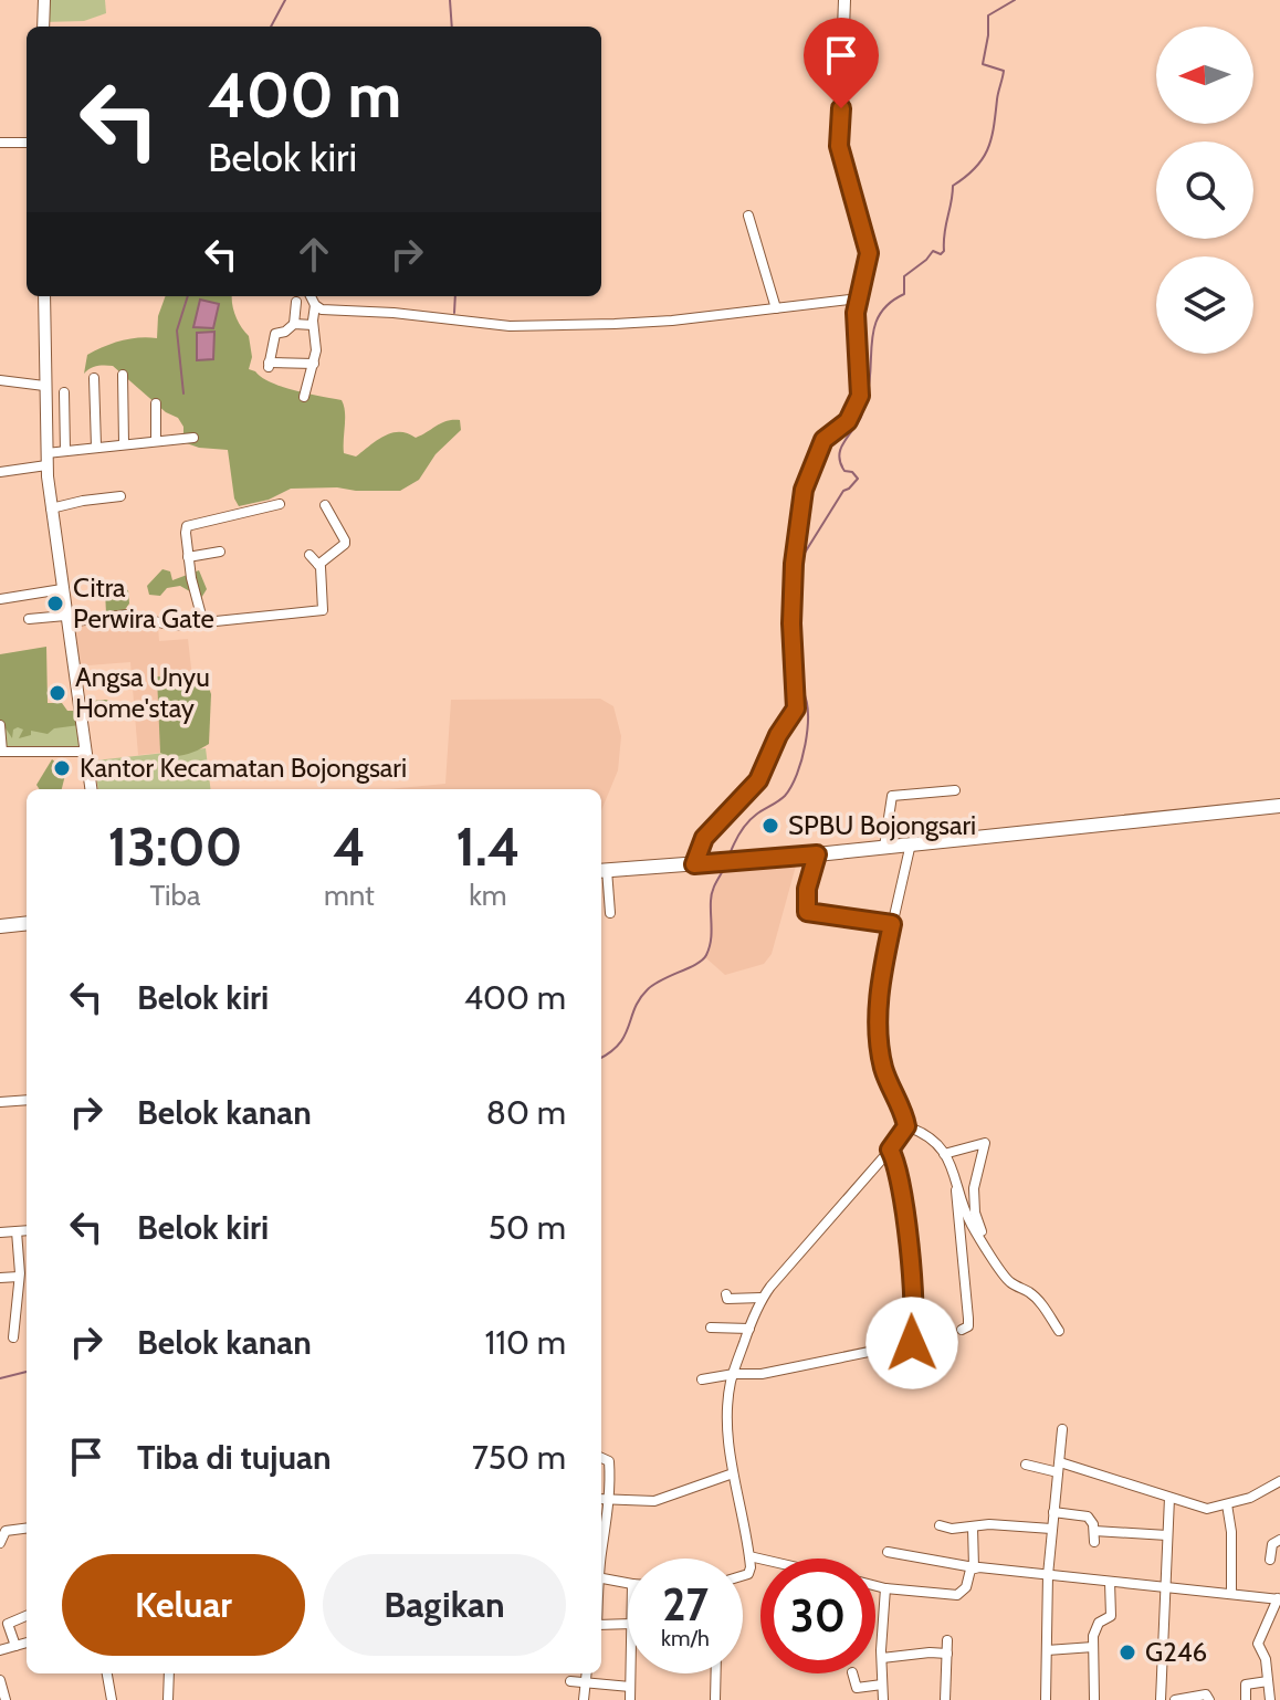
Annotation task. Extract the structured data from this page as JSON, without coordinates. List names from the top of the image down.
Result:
{
  "places": [
    "Citra Perwira Gate",
    "Angsa Unyu Home'stay",
    "Kantor Kecamatan Bojongsari",
    "SPBU Bojongsari",
    "G246"
  ],
  "north": "left",
  "page": {
    "turn": ["400 m", "Belok kiri"],
    "eta": [
      "13:00",
      "Tiba",
      "4",
      "mnt",
      "1.4",
      "km"
    ],
    "list": [
      {
        "name": "Belok kiri",
        "value": "400 m"
      },
      {
        "name": "Belok kanan",
        "value": "80 m"
      },
      {
        "name": "Belok kiri",
        "value": "50 m"
      },
      {
        "name": "Belok kanan",
        "value": "110 m"
      },
      {
        "name": "Tiba di tujuan",
        "value": "750 m"
      }
    ],
    "buttons": ["Keluar", "Bagikan"],
    "speed": "27 km/h",
    "limit": "30"
  }
}
